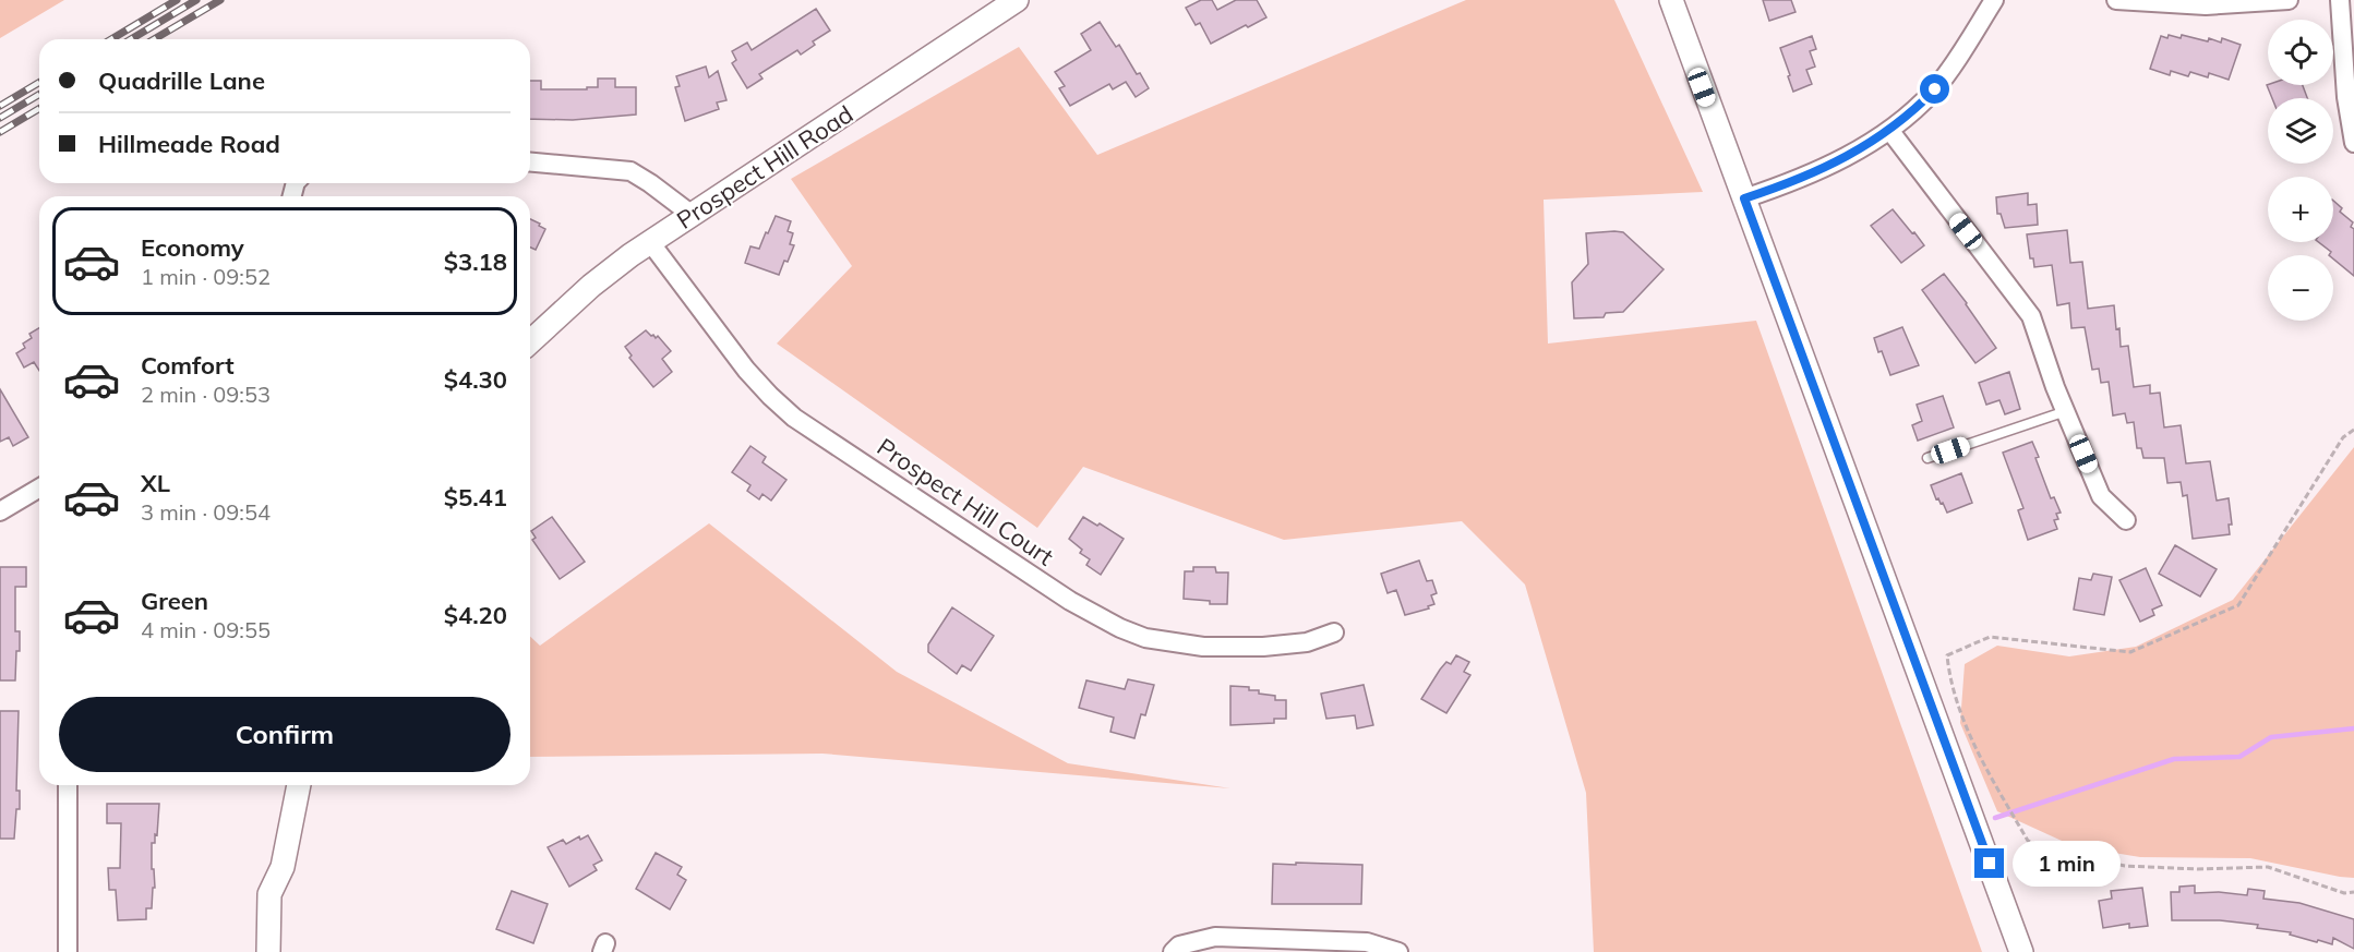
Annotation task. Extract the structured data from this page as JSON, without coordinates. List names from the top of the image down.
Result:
{
  "streets": {
    "street": ["Prospect Hill Road", "Prospect Hill Court"]
  },
  "crossings": [
    ["Prospect Hill Road", "Prospect Hill Court"]
  ],
  "page": {
    "map_buttons": ["+", "−"],
    "banner": ["Quadrille Lane", "Hillmeade Road"],
    "list": [
      {
        "name": "Economy",
        "note": "1 min · 09:52",
        "value": "$3.18"
      },
      {
        "name": "Comfort",
        "note": "2 min · 09:53",
        "value": "$4.30"
      },
      {
        "name": "XL",
        "note": "3 min · 09:54",
        "value": "$5.41"
      },
      {
        "name": "Green",
        "note": "4 min · 09:55",
        "value": "$4.20"
      }
    ],
    "buttons": "Confirm",
    "bubble": "1 min"
  }
}
